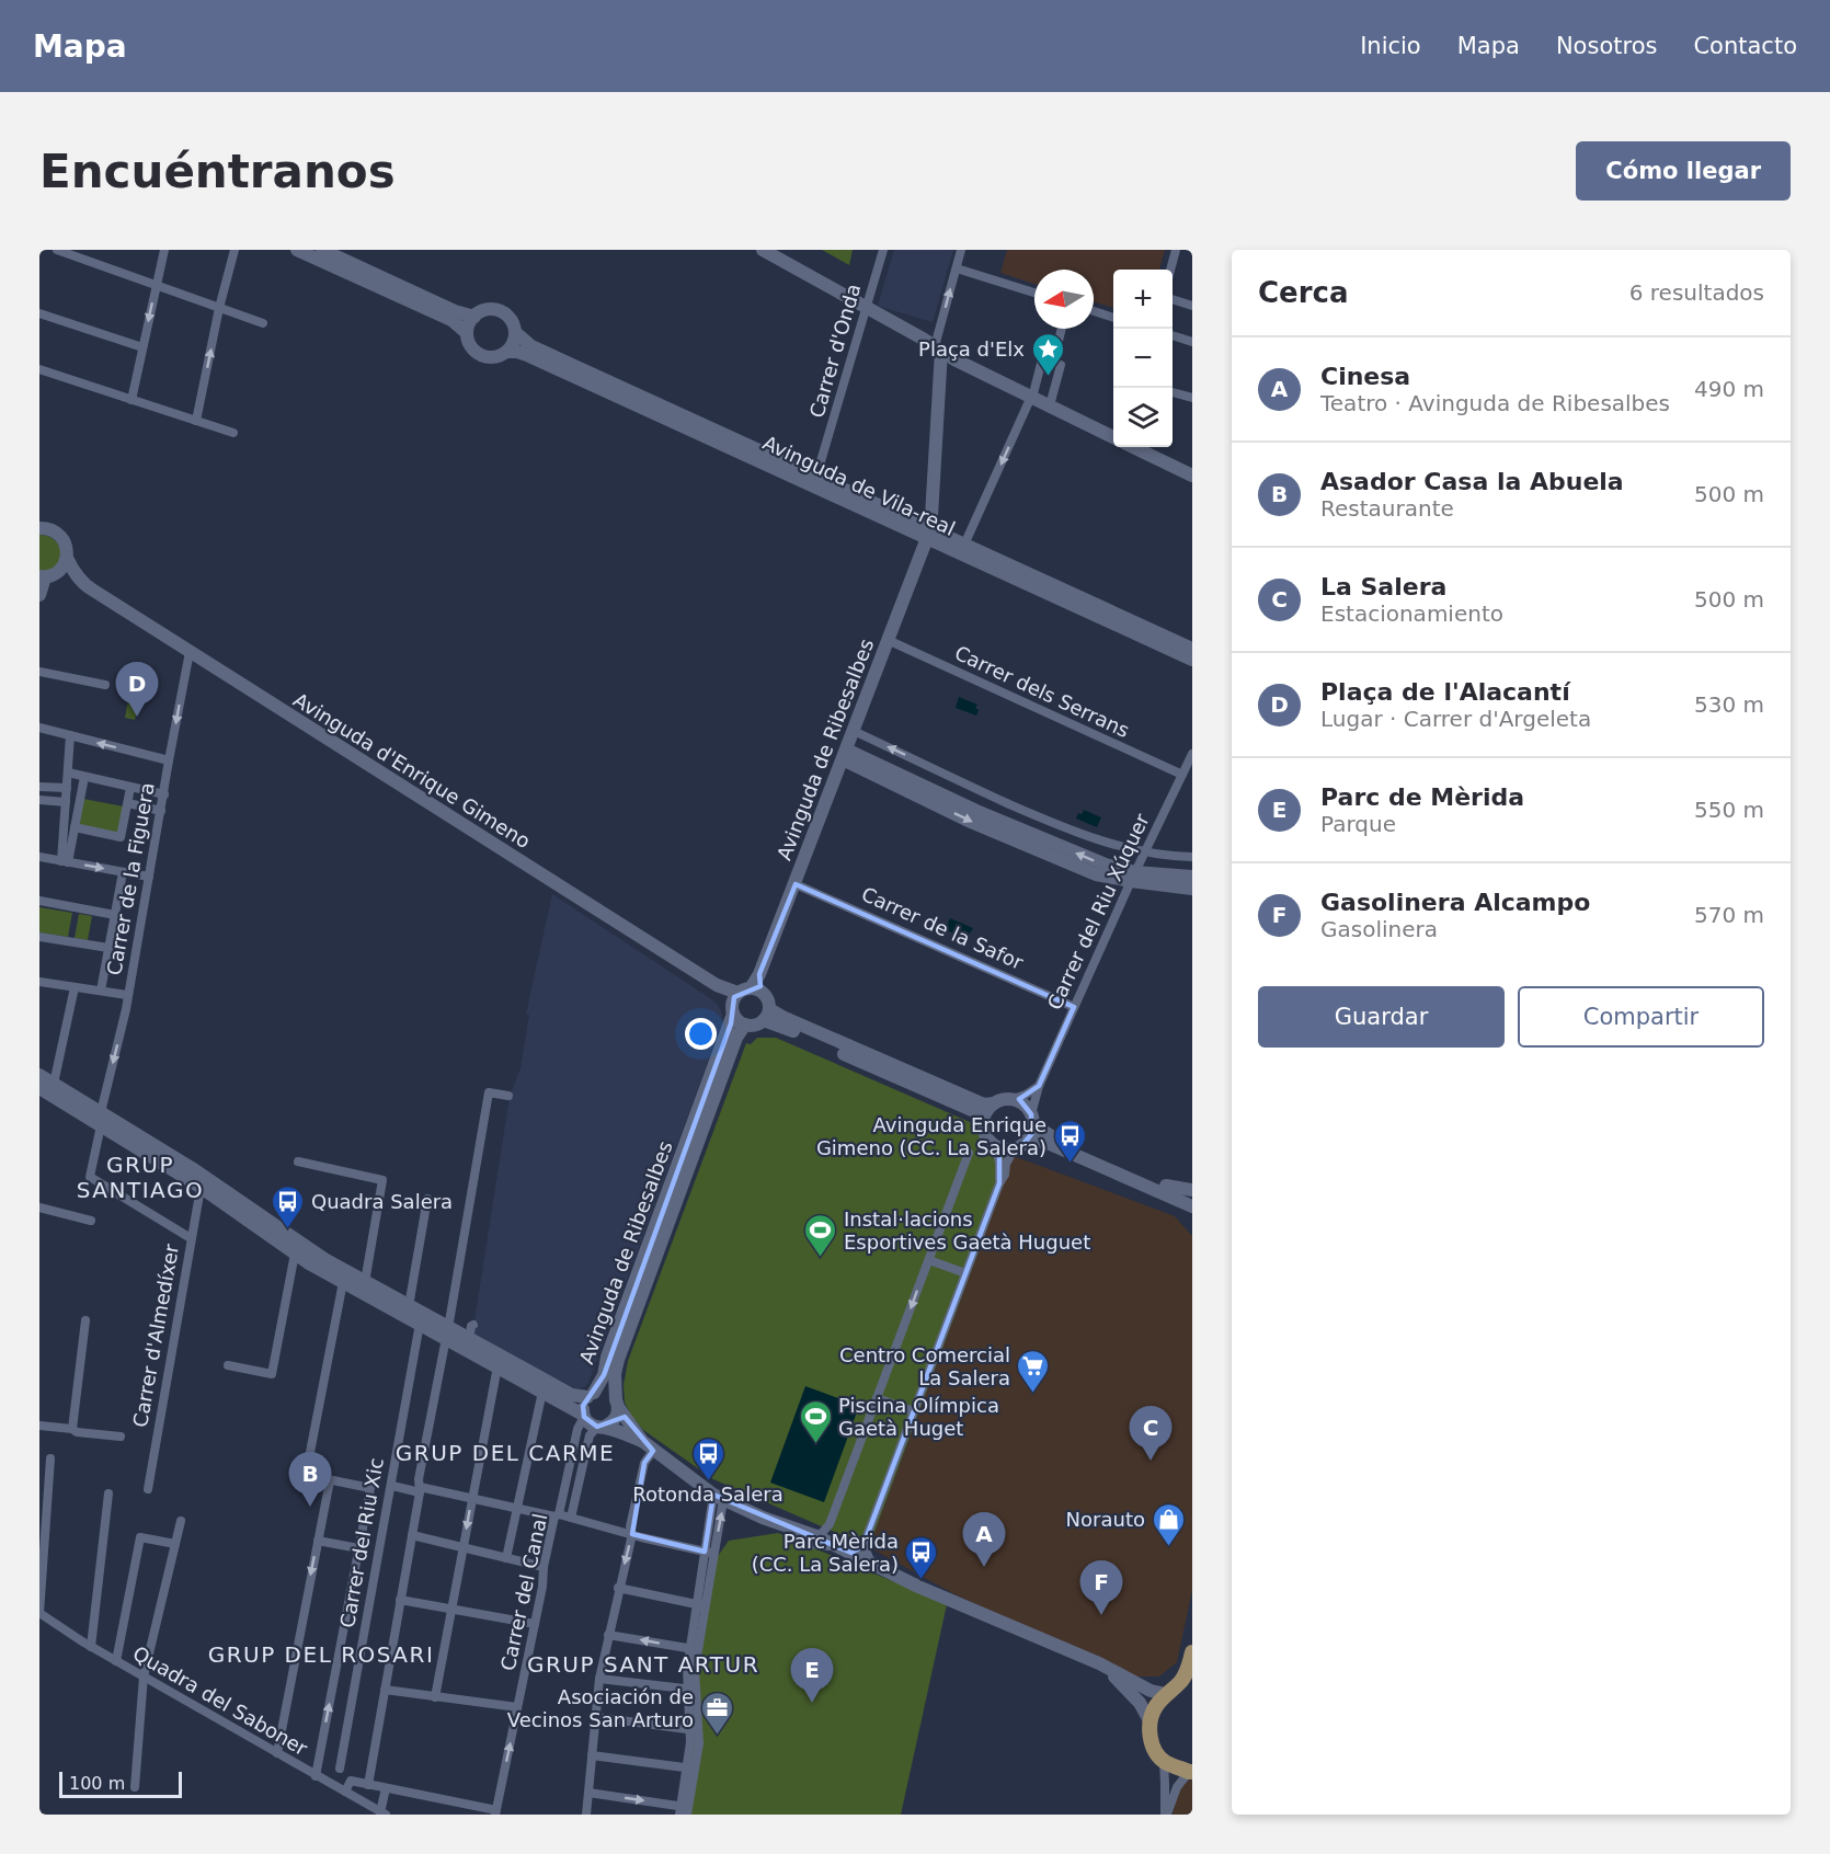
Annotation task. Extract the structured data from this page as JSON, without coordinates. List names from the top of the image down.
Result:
{
  "streets": {
    "street": [
      "Carrer d'Onda",
      "Avinguda de Vila-real",
      "Carrer dels Serrans",
      "Avinguda de Ribesalbes",
      "Avinguda d'Enrique Gimeno",
      "Carrer de la Figuera",
      "Carrer del Riu Xúquer",
      "Carrer de la Safor",
      "Carrer d'Almedíxer",
      "Carrer del Riu Xic",
      "Carrer del Canal",
      "Quadra del Saboner"
    ]
  },
  "crossings": [
    ["Avinguda de Vila-real", "Avinguda de Ribesalbes"],
    ["Carrer dels Serrans", "Avinguda de Ribesalbes"],
    ["Carrer dels Serrans", "Carrer del Riu Xúquer"],
    ["Avinguda de Ribesalbes", "Avinguda d'Enrique Gimeno"],
    ["Avinguda de Ribesalbes", "Carrer de la Safor"],
    ["Avinguda de Ribesalbes", "Carrer del Canal"],
    ["Avinguda d'Enrique Gimeno", "Carrer de la Figuera"],
    ["Carrer de la Figuera", "Carrer d'Almedíxer"],
    ["Carrer del Riu Xúquer", "Carrer de la Safor"]
  ],
  "districts": [
    "GRUP SANTIAGO",
    "GRUP DEL CARME",
    "GRUP DEL ROSARI",
    "GRUP SANT ARTUR"
  ],
  "places": {
    "place": ["Plaça d'Elx"],
    "bus stop": [
      "Avinguda Enrique Gimeno (CC. La Salera)",
      "Quadra Salera",
      "Rotonda Salera",
      "Parc Mèrida (CC. La Salera)"
    ],
    "sports": ["Instal·lacions Esportives Gaetà Huguet", "Piscina Olímpica Gaetà Huget"],
    "supermarket": ["Centro Comercial La Salera"],
    "shop": ["Norauto"],
    "office": ["Asociación de Vecinos San Arturo"]
  },
  "scale_bar": "100 m",
  "north": "left",
  "page": {
    "header": "Mapa",
    "nav": [
      "Inicio",
      "Mapa",
      "Nosotros",
      "Contacto"
    ],
    "buttons": [
      "Cómo llegar",
      ["Guardar", "Compartir"]
    ],
    "title": "Encuéntranos",
    "heading": ["Cerca", "6 resultados"],
    "map_buttons": ["+", "−"],
    "list": [
      {
        "mark": "A",
        "name": "Cinesa",
        "note": "Teatro · Avinguda de Ribesalbes",
        "value": "490 m"
      },
      {
        "mark": "B",
        "name": "Asador Casa la Abuela",
        "note": "Restaurante",
        "value": "500 m"
      },
      {
        "mark": "C",
        "name": "La Salera",
        "note": "Estacionamiento",
        "value": "500 m"
      },
      {
        "mark": "D",
        "name": "Plaça de l'Alacantí",
        "note": "Lugar · Carrer d'Argeleta",
        "value": "530 m"
      },
      {
        "mark": "E",
        "name": "Parc de Mèrida",
        "note": "Parque",
        "value": "550 m"
      },
      {
        "mark": "F",
        "name": "Gasolinera Alcampo",
        "note": "Gasolinera",
        "value": "570 m"
      }
    ],
    "pins": [
      "D",
      "C",
      "B",
      "A",
      "F",
      "E"
    ],
    "scale": "100 m"
  }
}
